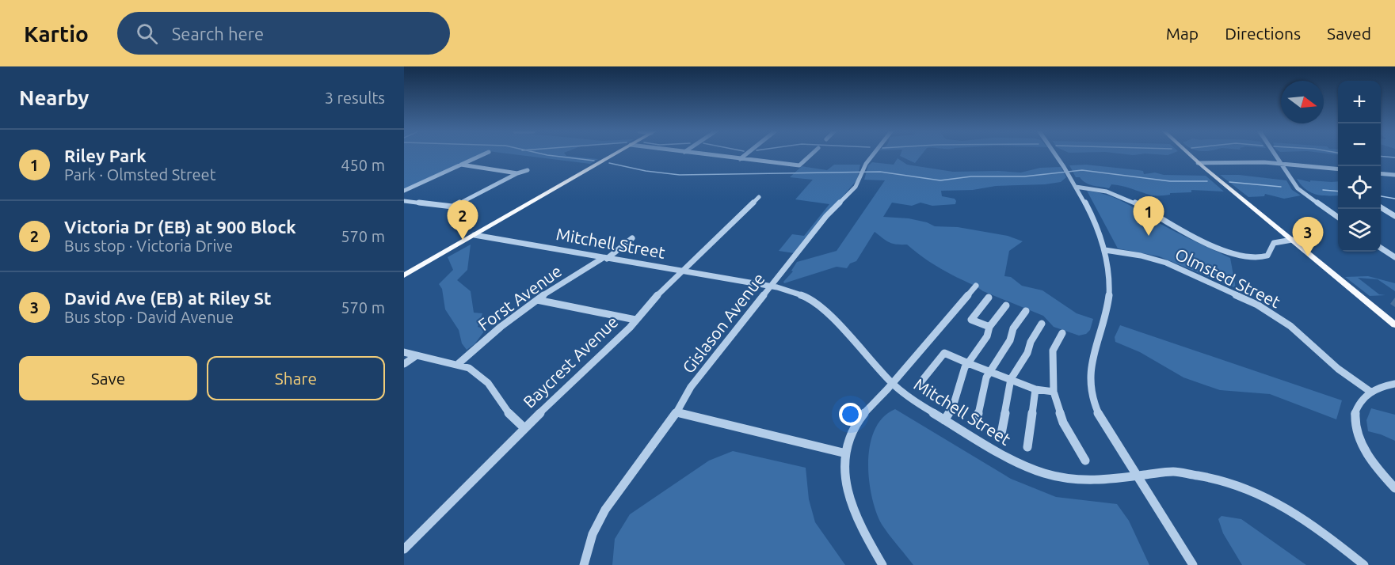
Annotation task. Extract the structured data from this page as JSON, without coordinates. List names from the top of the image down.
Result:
{
  "streets": {
    "street": [
      "Mitchell Street",
      "Olmsted Street",
      "Forst Avenue",
      "Gislason Avenue",
      "Baycrest Avenue"
    ]
  },
  "crossings": [
    ["Mitchell Street", "Forst Avenue"],
    ["Mitchell Street", "Gislason Avenue"],
    ["Mitchell Street", "Baycrest Avenue"]
  ],
  "north": "right",
  "page": {
    "header": "Kartio",
    "search": "Search here",
    "nav": ["Map", "Directions", "Saved"],
    "heading": ["Nearby", "3 results"],
    "map_buttons": ["+", "−"],
    "list": [
      {
        "mark": "1",
        "name": "Riley Park",
        "note": "Park · Olmsted Street",
        "value": "450 m"
      },
      {
        "mark": "2",
        "name": "Victoria Dr (EB) at 900 Block",
        "note": "Bus stop · Victoria Drive",
        "value": "570 m"
      },
      {
        "mark": "3",
        "name": "David Ave (EB) at Riley St",
        "note": "Bus stop · David Avenue",
        "value": "570 m"
      }
    ],
    "pins": ["1", "2", "3"],
    "buttons": ["Save", "Share"]
  }
}
